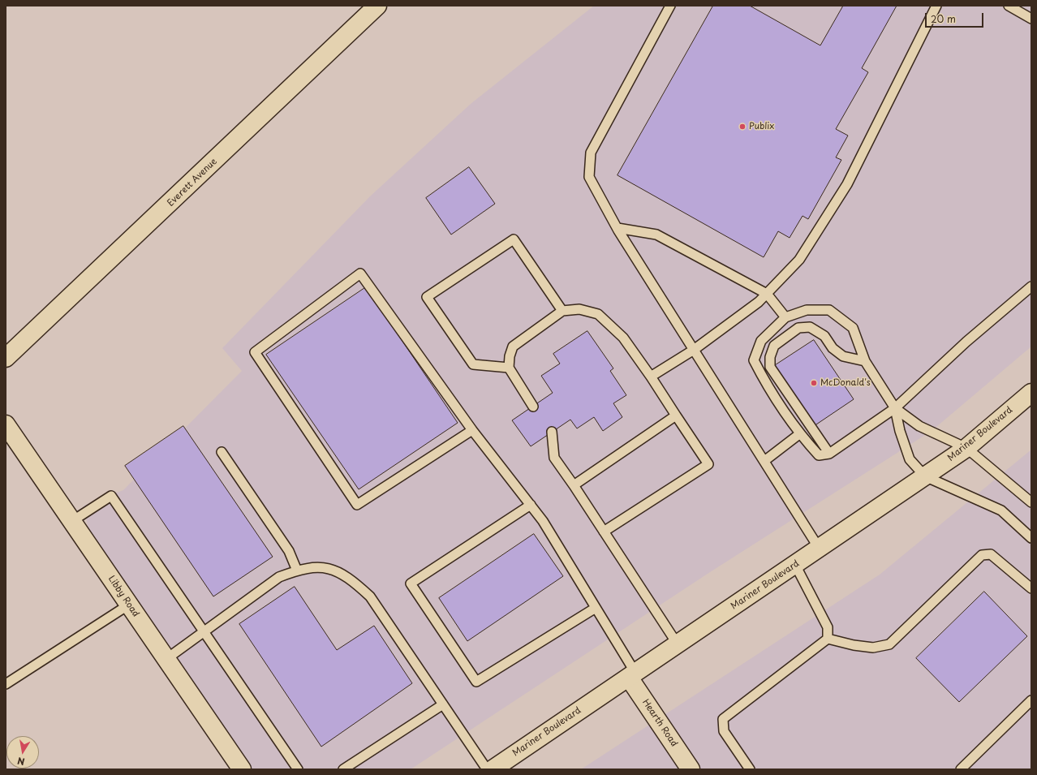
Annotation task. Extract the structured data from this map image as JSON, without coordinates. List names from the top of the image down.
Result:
{
  "streets": {
    "street": [
      "Everett Avenue",
      "Mariner Boulevard",
      "Libby Road",
      "Hearth Road"
    ]
  },
  "crossings": [
    ["Mariner Boulevard", "Hearth Road"]
  ],
  "places": ["Publix", "McDonald's"],
  "scale_bar": "20 m",
  "north": "bottom"
}
